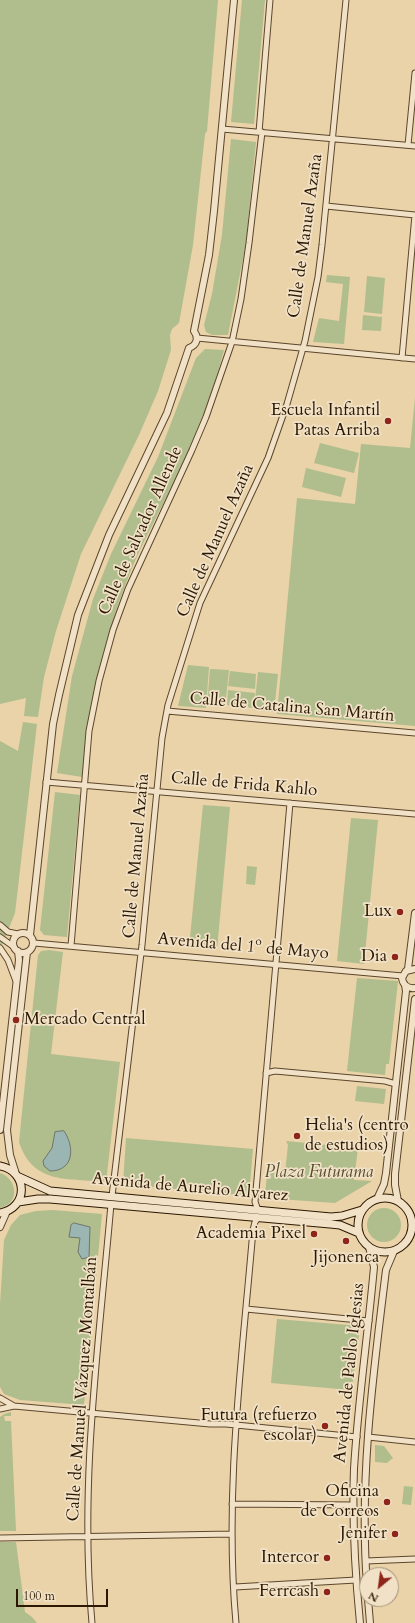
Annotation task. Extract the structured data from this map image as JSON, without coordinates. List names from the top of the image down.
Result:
{
  "streets": {
    "main road": ["Avenida de Aurelio Álvarez"],
    "street": [
      "Calle de Manuel Azaña",
      "Calle de Salvador Allende",
      "Calle de Catalina San Martín",
      "Calle de Frida Kahlo",
      "Avenida del 1º de Mayo",
      "Avenida de Pablo Iglesias",
      "Calle de Manuel Vázquez Montalbán"
    ]
  },
  "crossings": [
    ["Calle de Manuel Azaña", "Calle de Catalina San Martín"],
    ["Calle de Manuel Azaña", "Calle de Frida Kahlo"],
    ["Calle de Manuel Azaña", "Avenida del 1º de Mayo"],
    ["Calle de Manuel Azaña", "Avenida de Aurelio Álvarez"],
    ["Calle de Salvador Allende", "Calle de Frida Kahlo"],
    ["Calle de Salvador Allende", "Avenida del 1º de Mayo"],
    ["Avenida de Aurelio Álvarez", "Avenida de Pablo Iglesias"],
    ["Avenida de Aurelio Álvarez", "Calle de Manuel Vázquez Montalbán"]
  ],
  "parks": ["Plaza Futurama"],
  "places": [
    "Escuela Infantil Patas Arriba",
    "Lux",
    "Dia",
    "Mercado Central",
    "Helia's (centro de estudios)",
    "Academia Pixel",
    "Jijonenca",
    "Futura (refuerzo escolar)",
    "Oficina de Correos",
    "Jenifer",
    "Intercor",
    "Ferrcash"
  ],
  "scale_bar": "100 m",
  "north": "bottom left"
}
